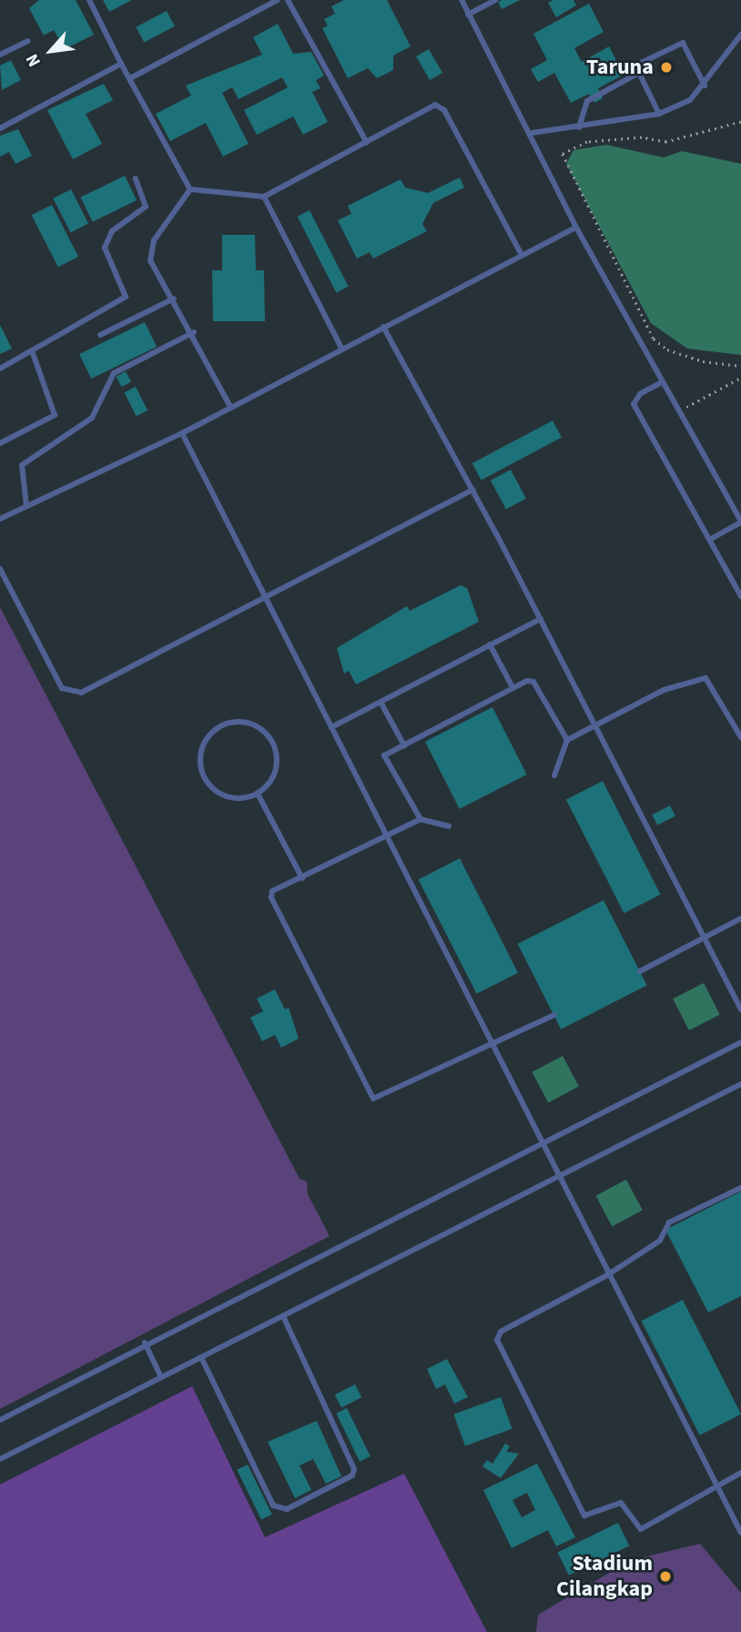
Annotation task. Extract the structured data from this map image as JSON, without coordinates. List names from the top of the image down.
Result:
{
  "places": ["Taruna", "Stadium Cilangkap"],
  "north": "bottom left"
}
